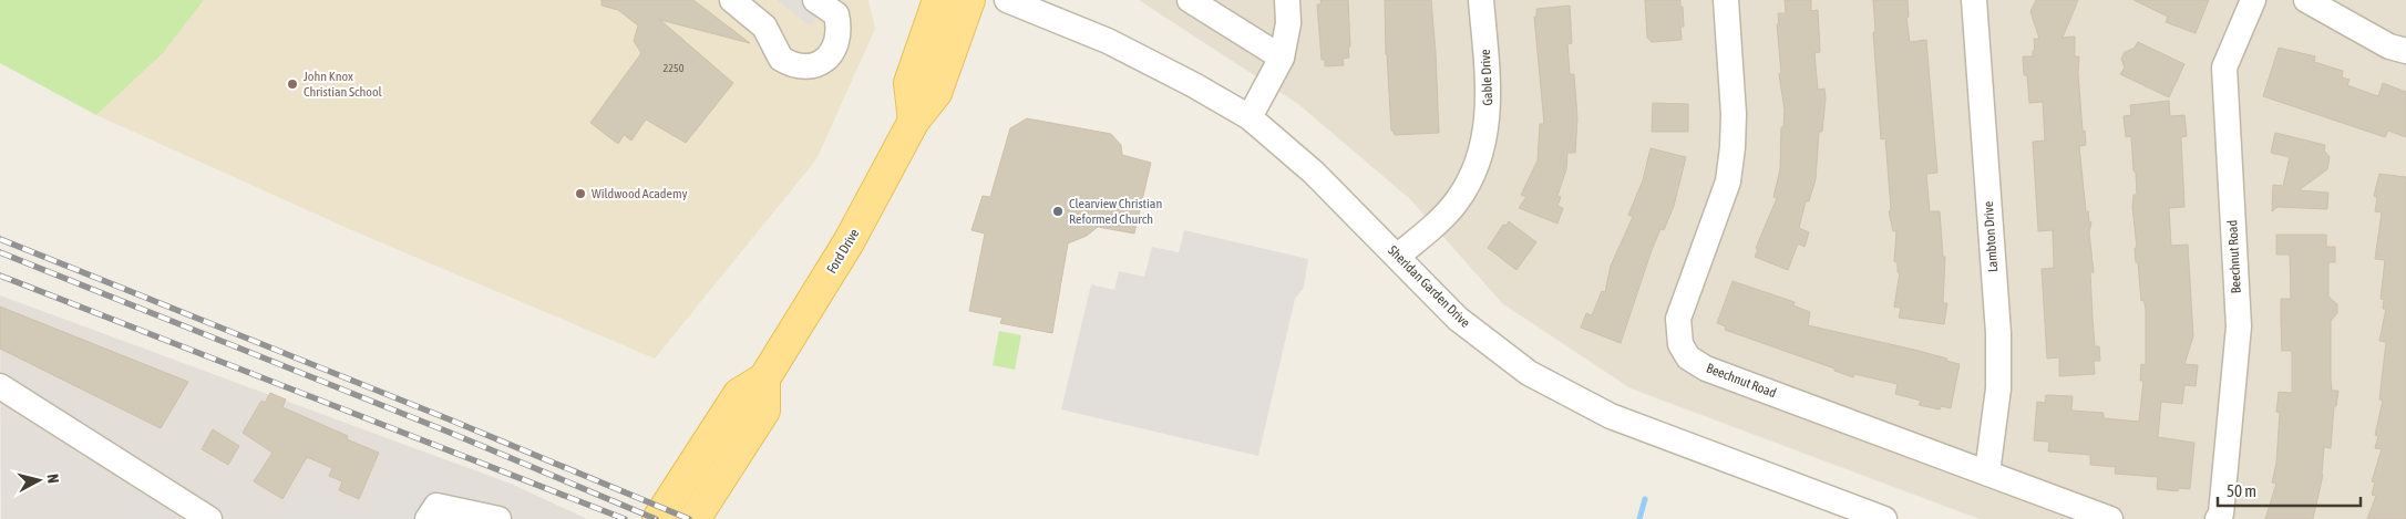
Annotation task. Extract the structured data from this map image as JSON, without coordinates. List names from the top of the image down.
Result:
{
  "streets": {
    "main road": ["Ford Drive"],
    "street": [
      "Gable Drive",
      "Lambton Drive",
      "Beechnut Road",
      "Sheridan Garden Drive"
    ]
  },
  "crossings": [
    ["Gable Drive", "Sheridan Garden Drive"],
    ["Lambton Drive", "Beechnut Road"]
  ],
  "places": ["John Knox Christian School", "Wildwood Academy", "Clearview Christian Reformed Church"],
  "house_numbers": ["2250"],
  "scale_bar": "50 m",
  "north": "right"
}
